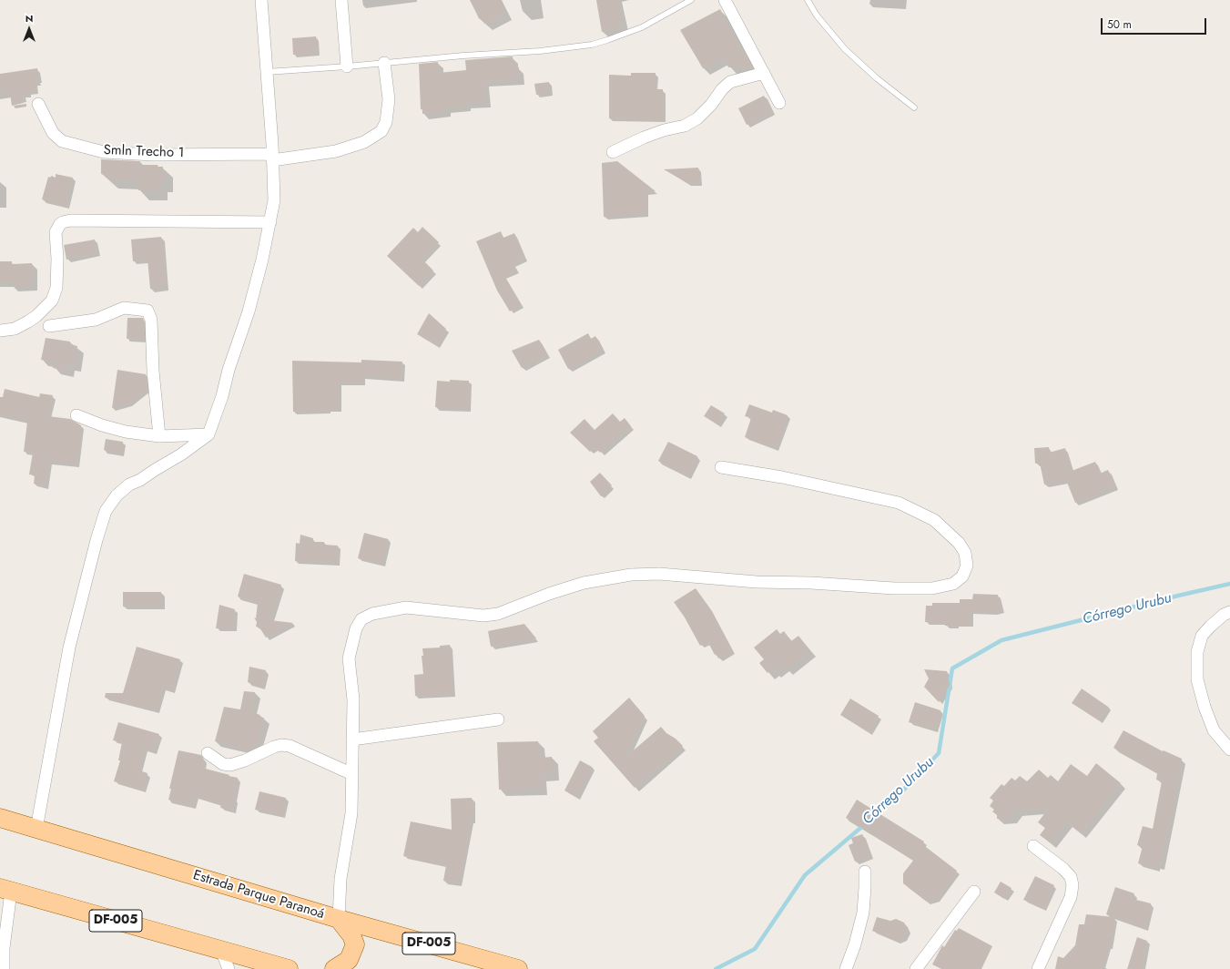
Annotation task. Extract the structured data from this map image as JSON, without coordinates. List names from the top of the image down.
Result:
{
  "streets": {
    "main road": ["Estrada Parque Paranoá", "DF-005"],
    "street": ["Smln Trecho 1"]
  },
  "water": ["Córrego Urubu"],
  "scale_bar": "50 m",
  "north": "top"
}
